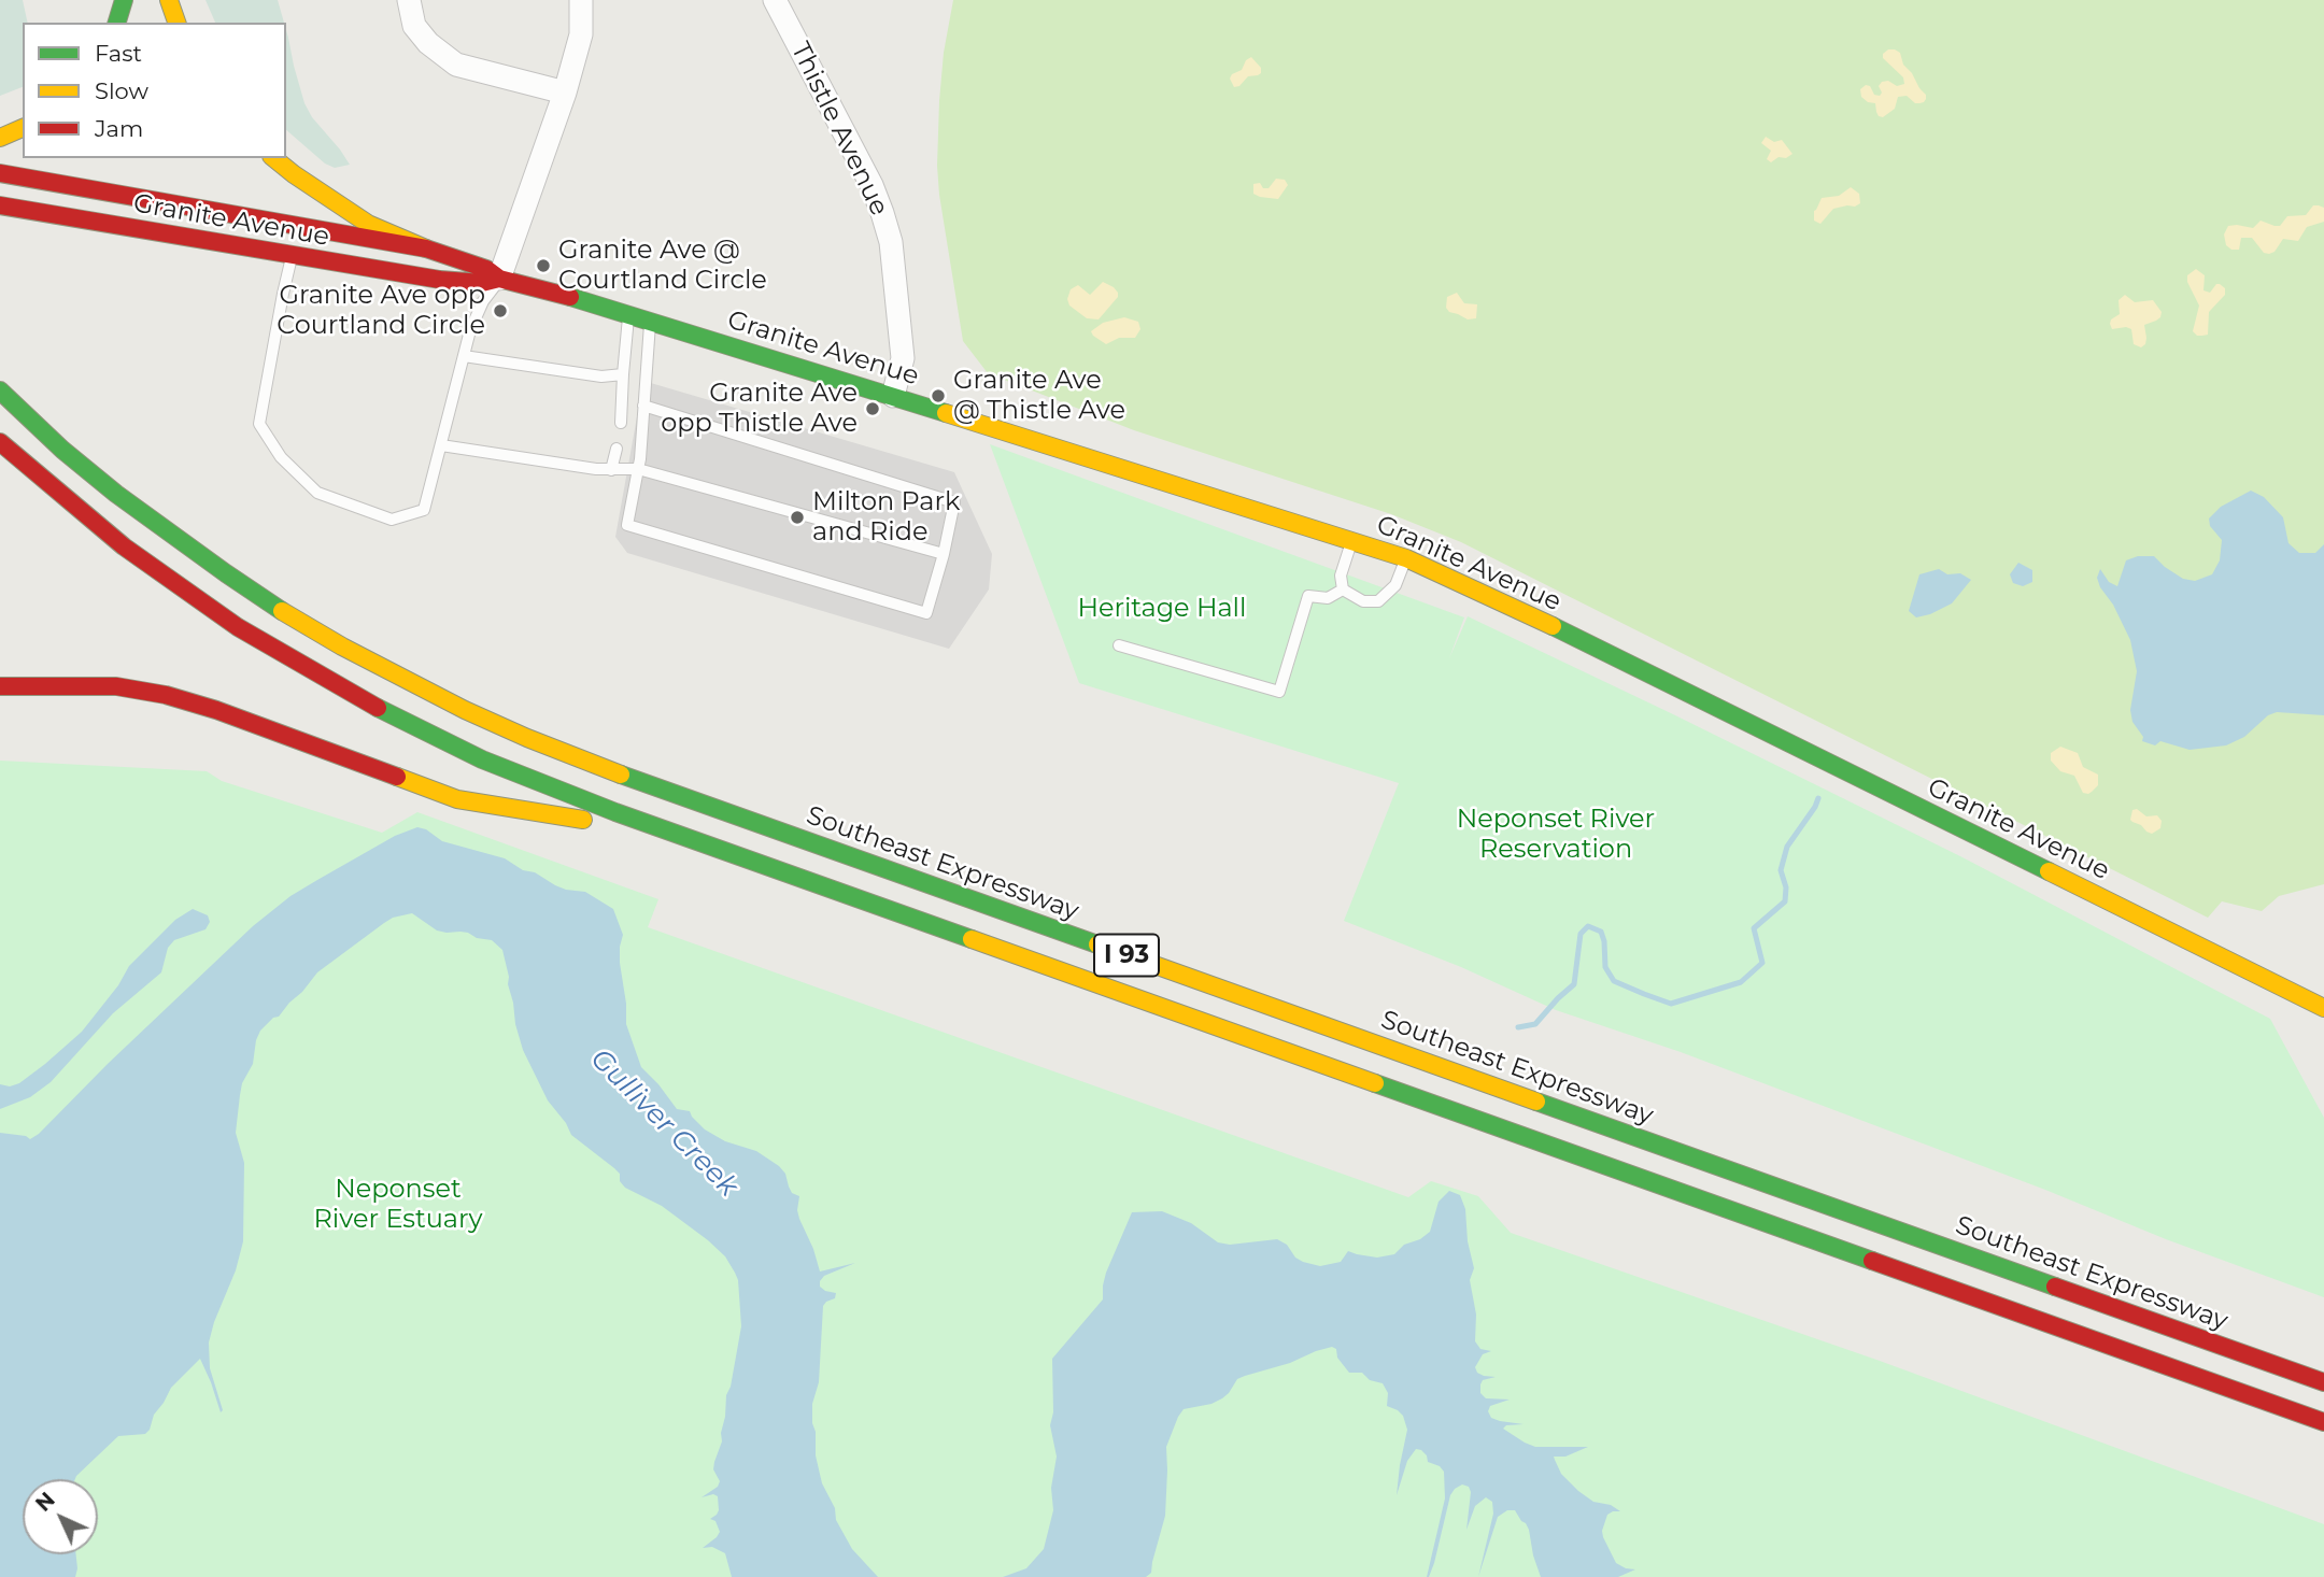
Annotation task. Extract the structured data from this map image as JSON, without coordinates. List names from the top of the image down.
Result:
{
  "streets": {
    "main road": ["Granite Avenue", "Southeast Expressway", "I 93"],
    "street": ["Thistle Avenue"]
  },
  "crossings": [
    ["Thistle Avenue", "Granite Avenue"]
  ],
  "water": ["Gulliver Creek"],
  "parks": ["Heritage Hall", "Neponset River Reservation", "Neponset River Estuary"],
  "places": [
    "Granite Ave @ Courtland Circle",
    "Granite Ave opp Courtland Circle",
    "Granite Ave @ Thistle Ave",
    "Granite Ave opp Thistle Ave",
    "Milton Park and Ride"
  ],
  "legend": ["Fast", "Slow", "Jam"],
  "north": "top left"
}
